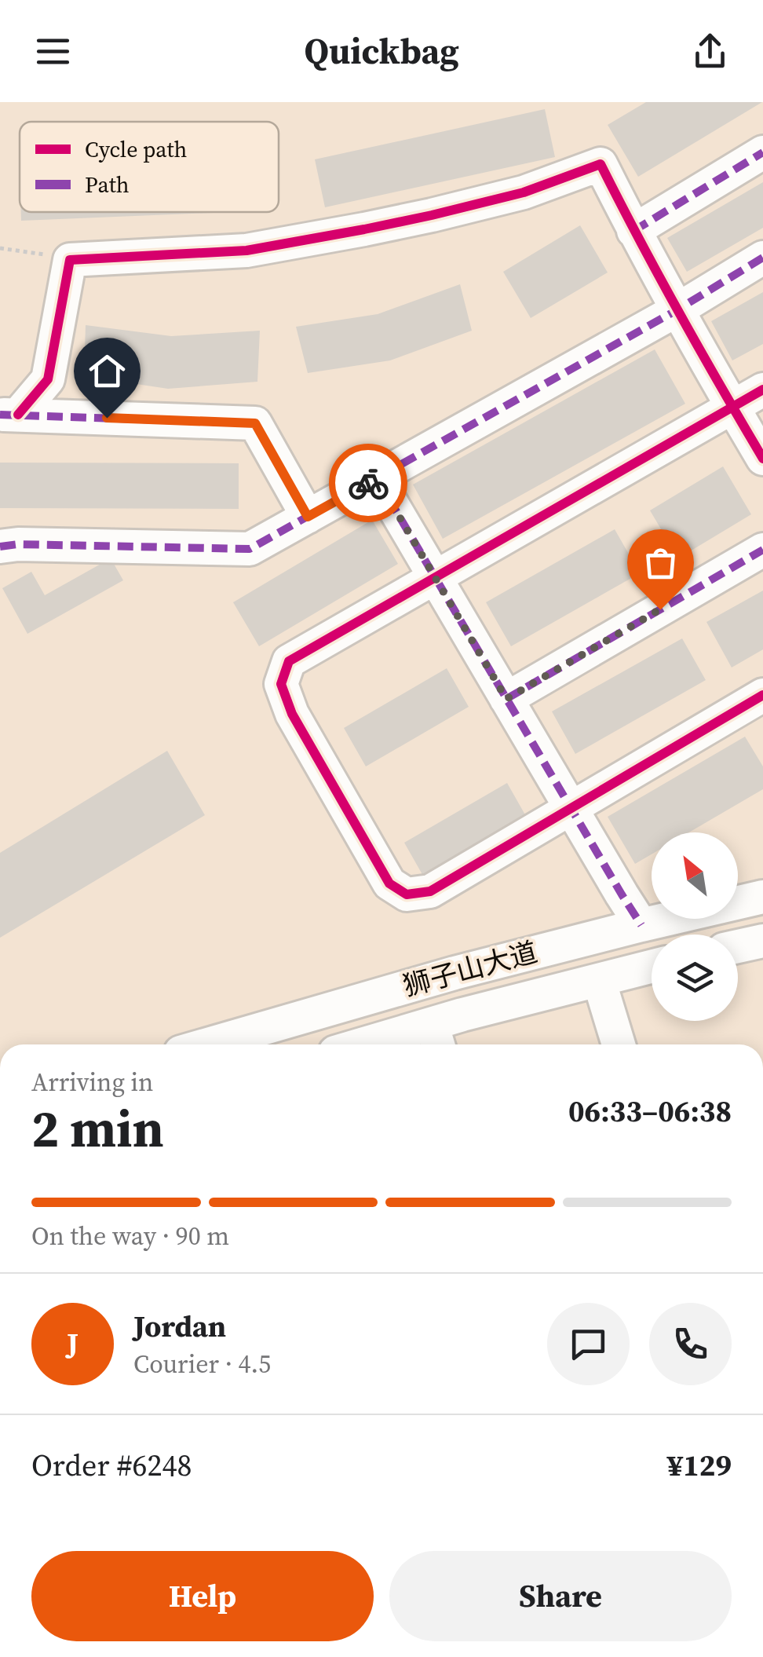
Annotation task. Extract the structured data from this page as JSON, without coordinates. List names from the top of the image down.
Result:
{
  "streets": {
    "street": ["狮子山大道"]
  },
  "legend": ["Cycle path", "Path"],
  "north": "top left",
  "page": {
    "header": "Quickbag",
    "heading": ["2 min", "Arriving in", "06:33–06:38"],
    "panel": [
      "Jordan",
      "Courier · 4.5",
      "Order #6248",
      "¥129"
    ],
    "bar": "On the way · 90 m",
    "round": "J",
    "buttons": ["Help", "Share"]
  }
}
